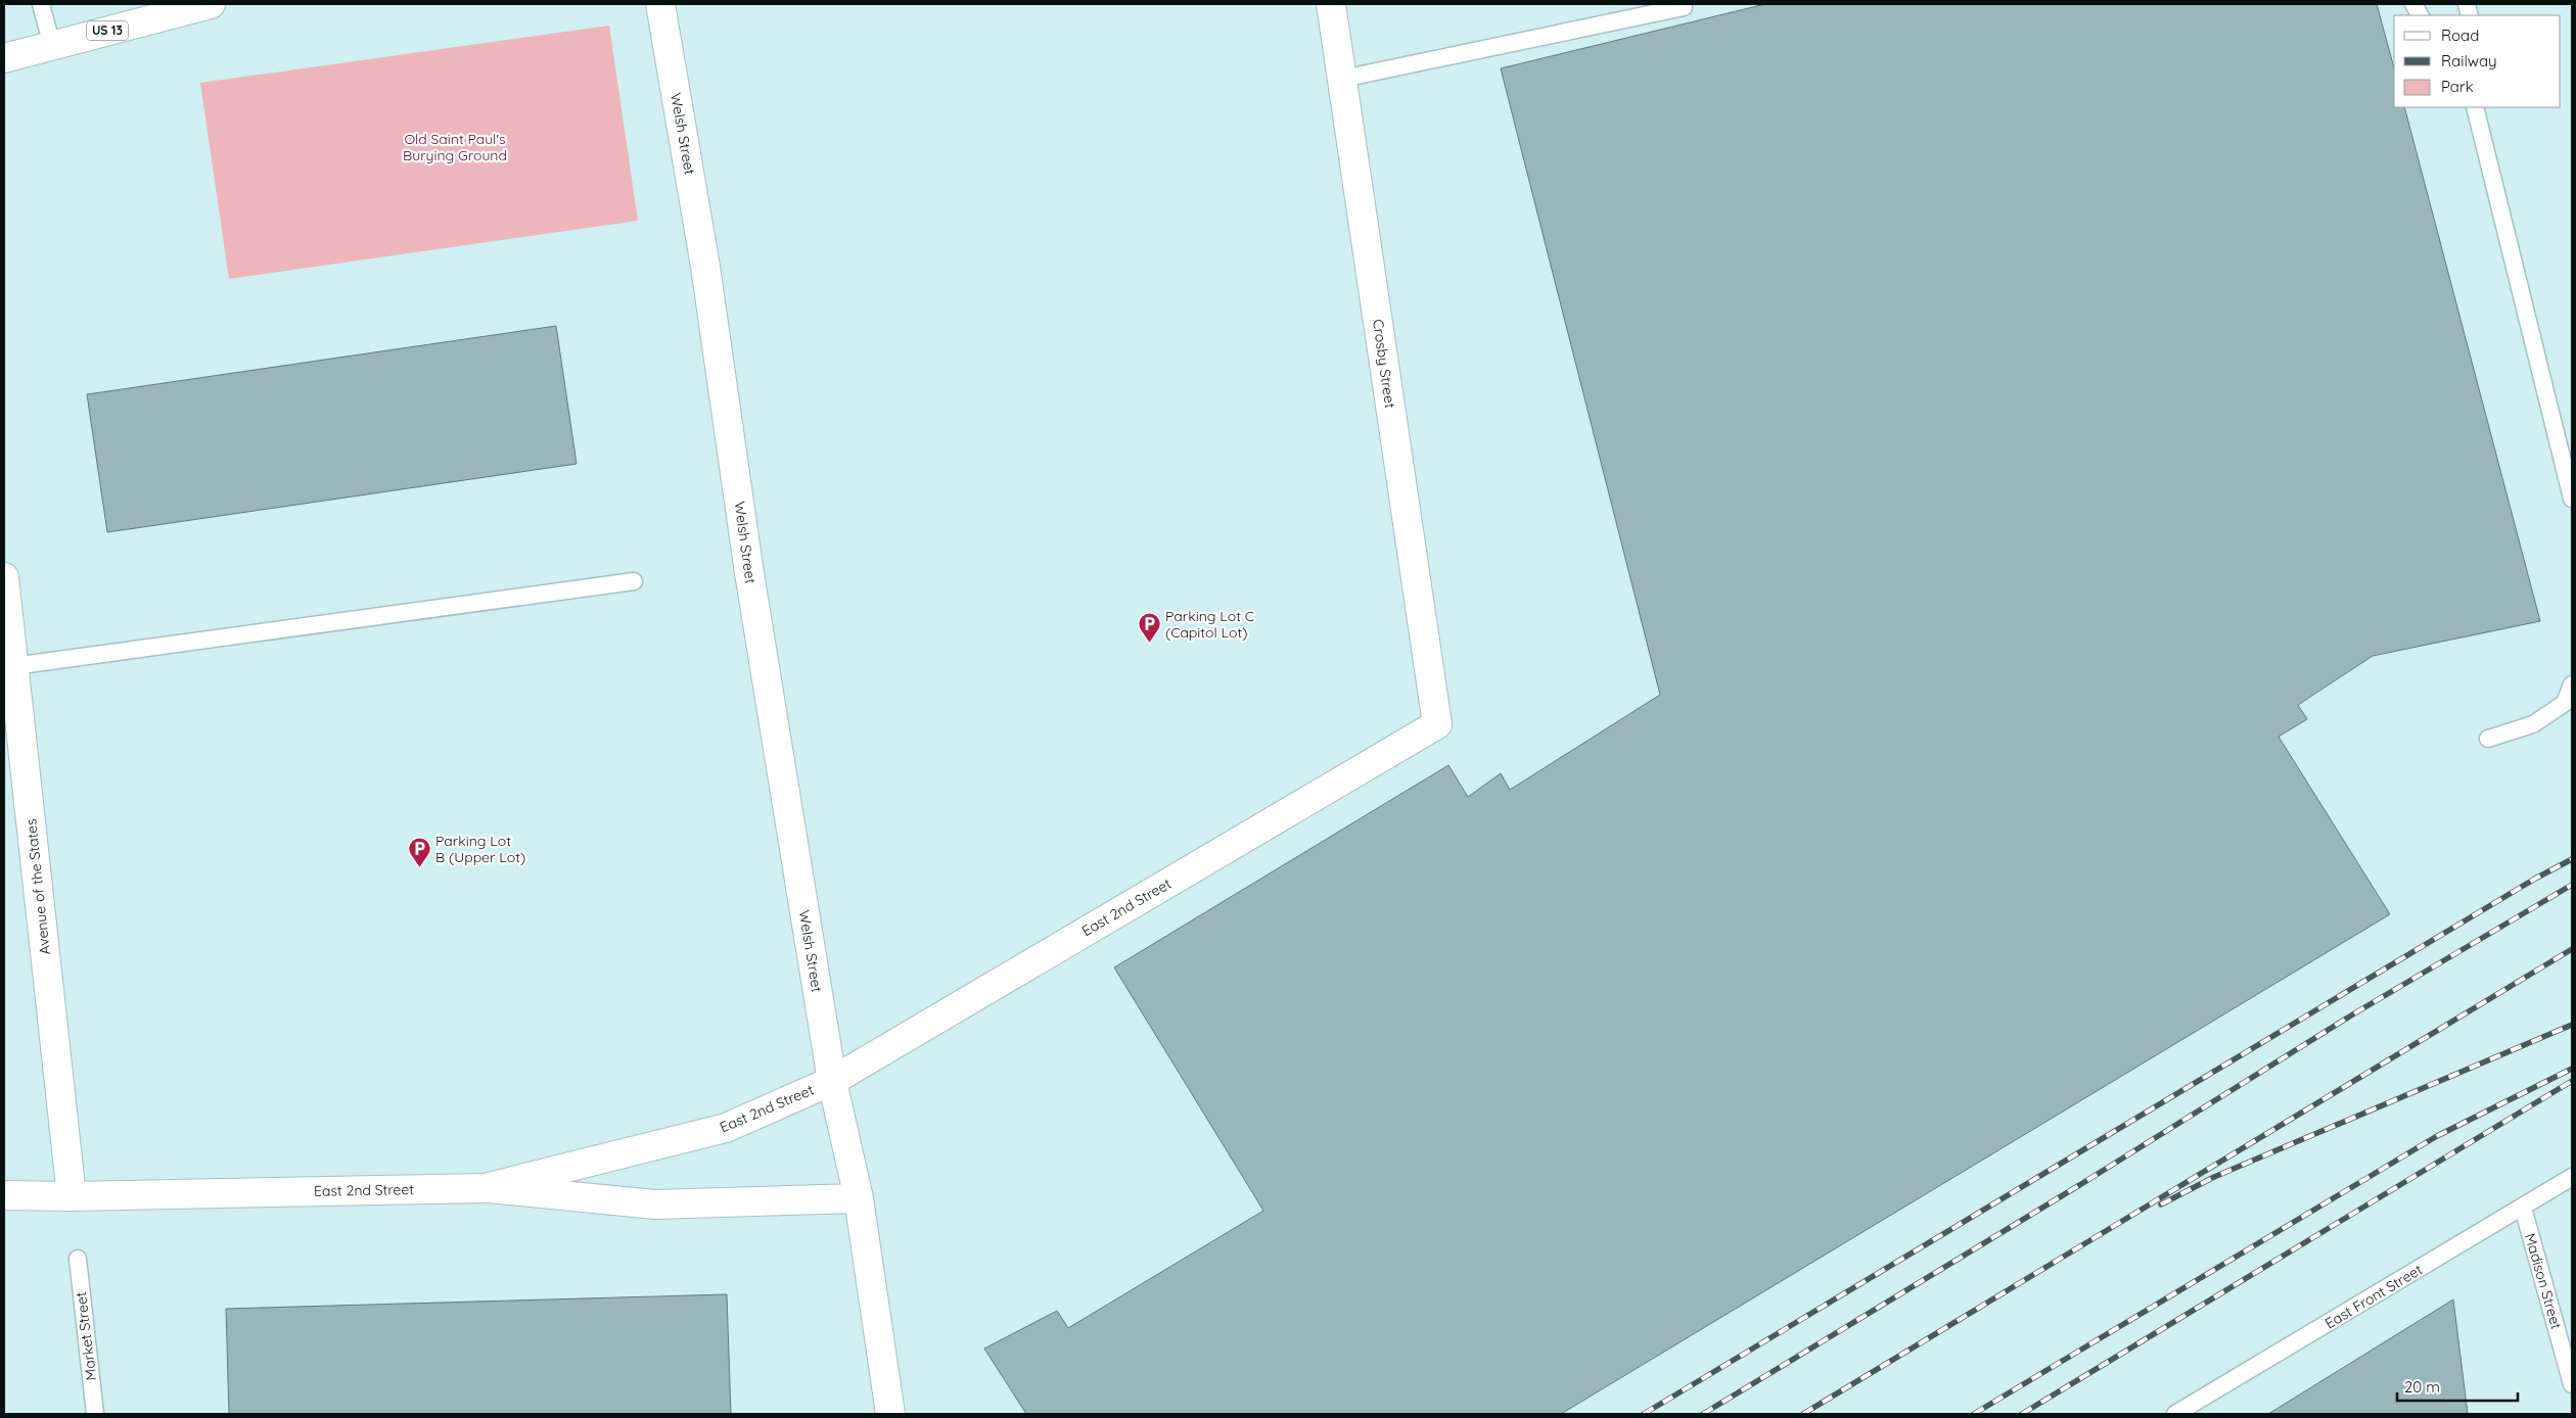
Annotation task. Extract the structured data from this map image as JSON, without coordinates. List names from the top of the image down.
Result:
{
  "streets": {
    "street": [
      "US 13",
      "Welsh Street",
      "Crosby Street",
      "Avenue of the States",
      "East 2nd Street"
    ],
    "lane": ["Madison Street", "East Front Street", "Market Street"]
  },
  "crossings": [
    ["Welsh Street", "East 2nd Street"],
    ["Crosby Street", "East 2nd Street"],
    ["Avenue of the States", "East 2nd Street"],
    ["Madison Street", "East Front Street"]
  ],
  "parks": ["Old Saint Paul's Burying Ground"],
  "places": {
    "parking": ["Parking Lot C (Capitol Lot)", "Parking Lot B (Upper Lot)"]
  },
  "legend": ["Road", "Railway", "Park"],
  "scale_bar": "20 m"
}
